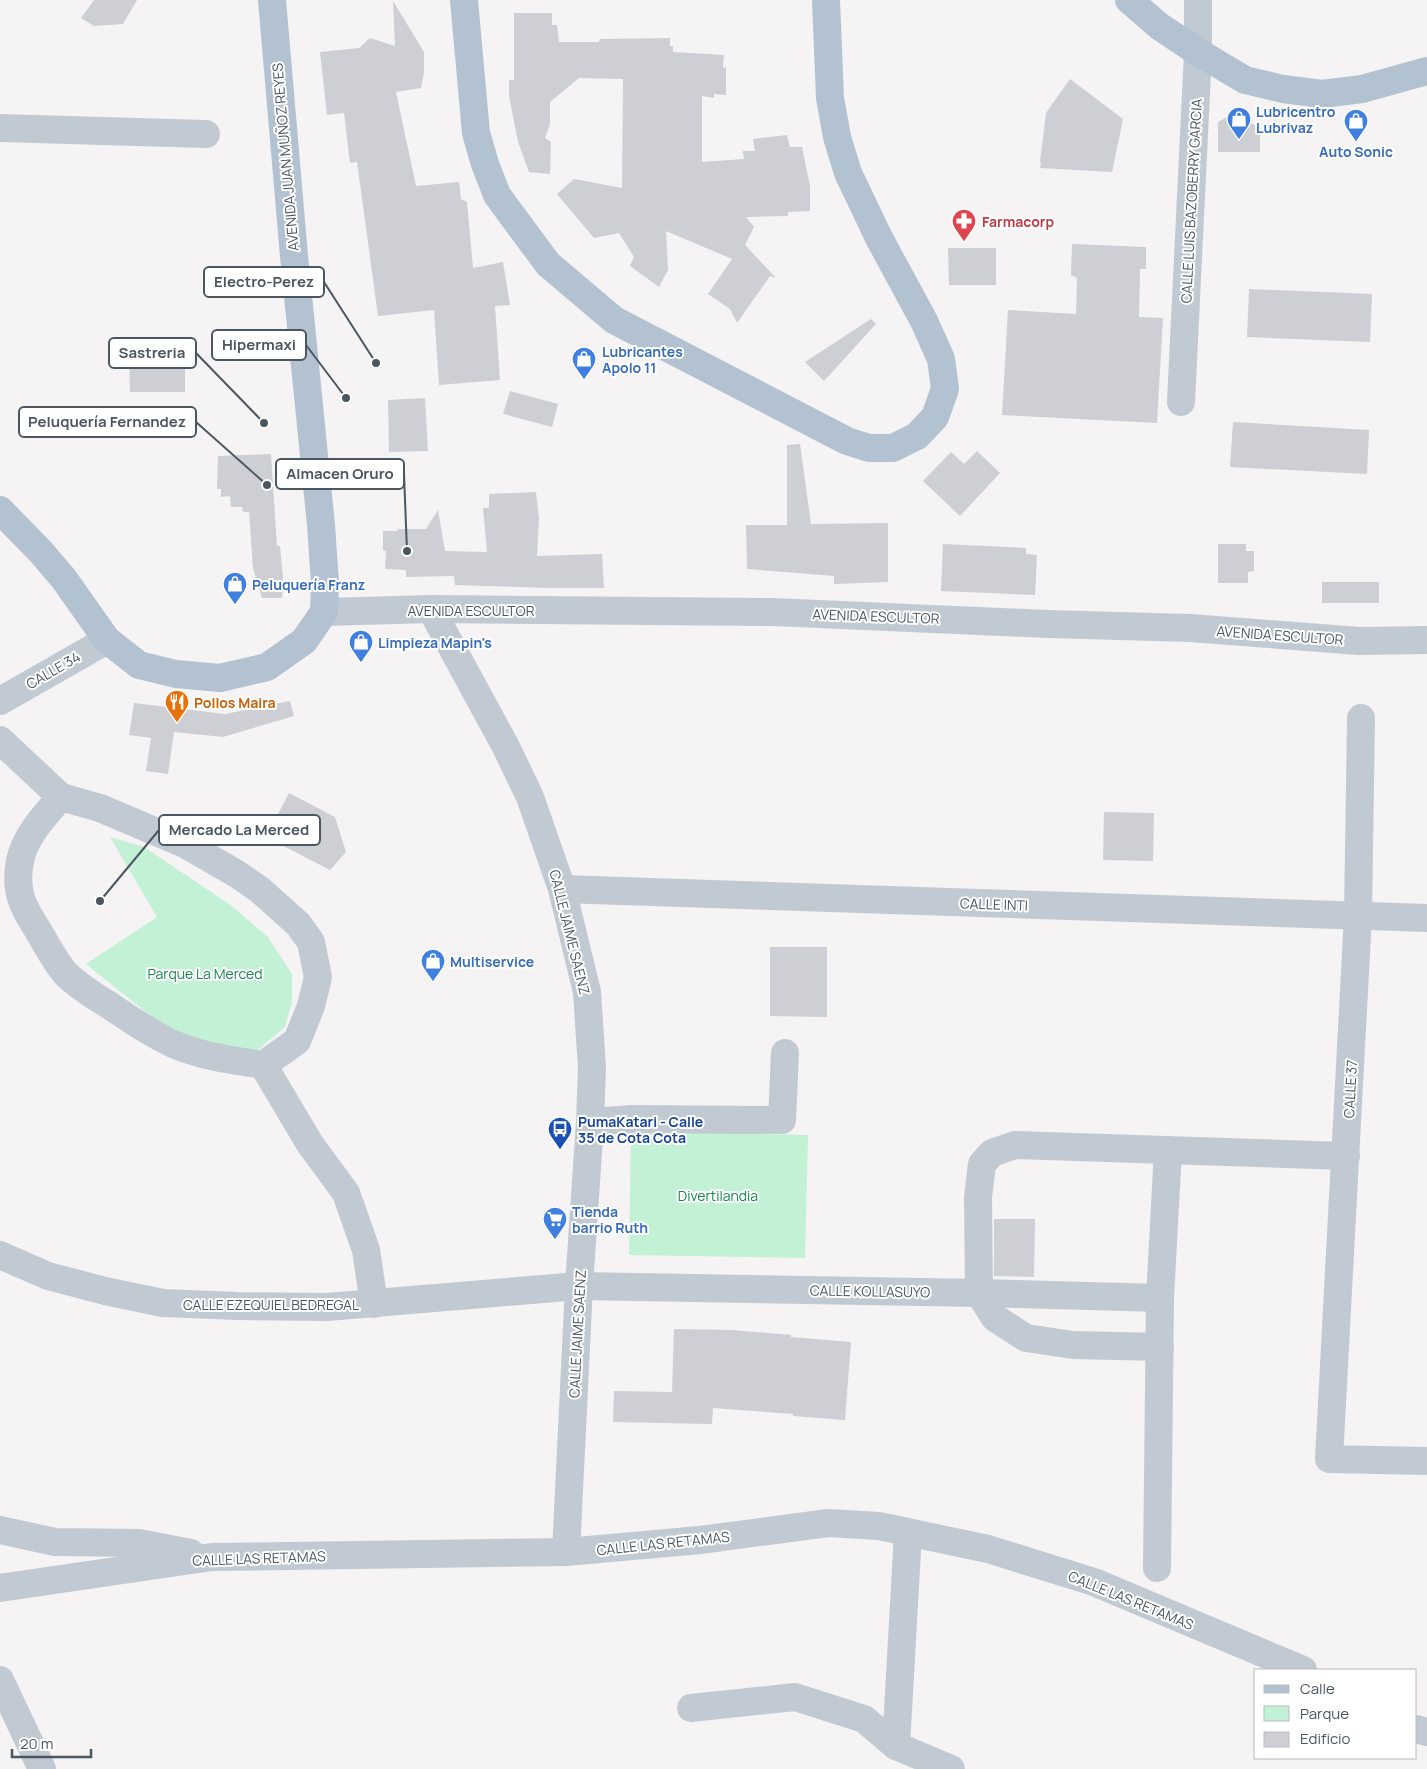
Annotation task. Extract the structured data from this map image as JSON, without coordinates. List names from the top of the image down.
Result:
{
  "streets": {
    "main road": ["AVENIDA JUAN MUÑOZ REYES"],
    "street": [
      "CALLE LUIS BAZOBERRY GARCIA",
      "AVENIDA ESCULTOR",
      "CALLE 34",
      "CALLE INTI",
      "CALLE JAIME SAENZ",
      "CALLE 37",
      "CALLE KOLLASUYO",
      "CALLE EZEQUIEL BEDREGAL",
      "CALLE LAS RETAMAS"
    ]
  },
  "crossings": [
    ["AVENIDA JUAN MUÑOZ REYES", "AVENIDA ESCULTOR"],
    ["AVENIDA ESCULTOR", "CALLE JAIME SAENZ"],
    ["CALLE INTI", "CALLE JAIME SAENZ"],
    ["CALLE INTI", "CALLE 37"],
    ["CALLE JAIME SAENZ", "CALLE KOLLASUYO"],
    ["CALLE JAIME SAENZ", "CALLE EZEQUIEL BEDREGAL"],
    ["CALLE JAIME SAENZ", "CALLE LAS RETAMAS"],
    ["CALLE KOLLASUYO", "CALLE EZEQUIEL BEDREGAL"]
  ],
  "parks": ["Parque La Merced", "Divertilandia"],
  "places": {
    "shop": [
      "Lubricentro Lubrivaz",
      "Auto Sonic",
      "Lubricantes Apolo 11",
      "Peluquería Franz",
      "Limpieza Mapin's",
      "Multiservice"
    ],
    "pharmacy": ["Farmacorp"],
    "other": [
      "Electro-Perez",
      "Hipermaxi",
      "Sastreria",
      "Peluquería Fernandez",
      "Almacen Oruro",
      "Mercado La Merced"
    ],
    "restaurant": ["Pollos Maira"],
    "bus stop": ["PumaKatari - Calle 35 de Cota Cota"],
    "supermarket": ["Tienda barrio Ruth"]
  },
  "legend": ["Calle", "Parque", "Edificio"],
  "scale_bar": "20 m"
}
